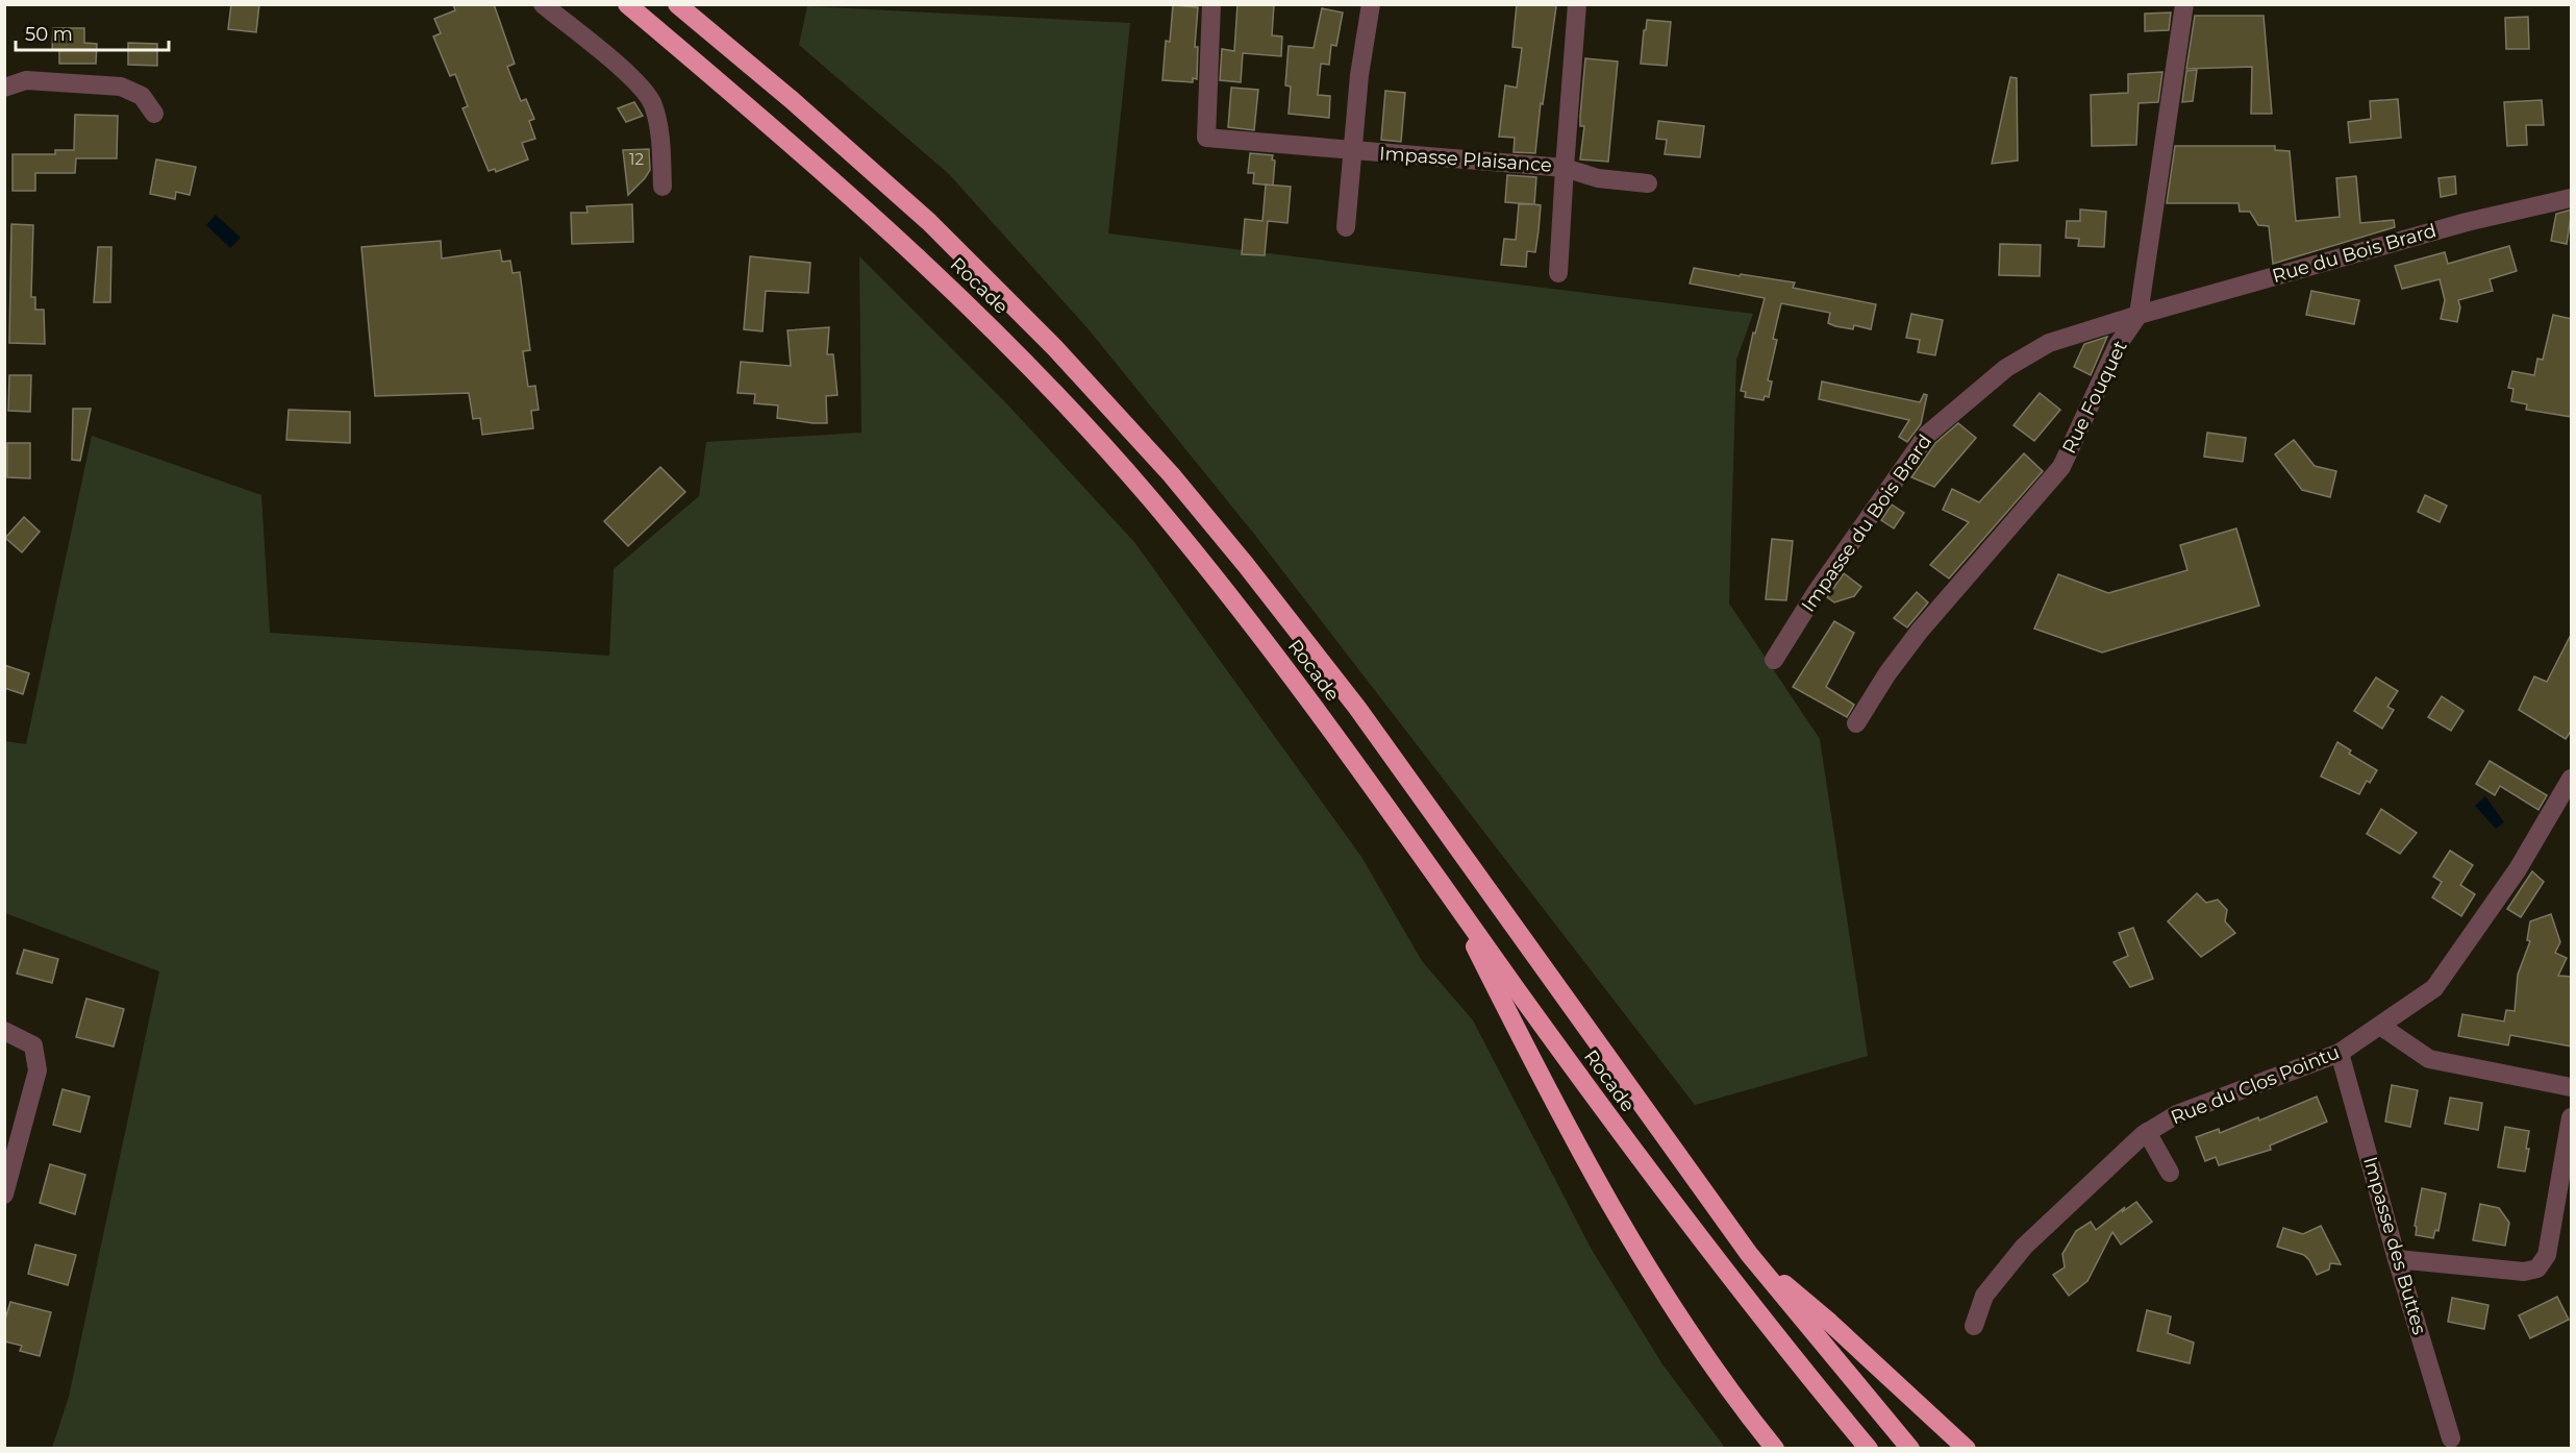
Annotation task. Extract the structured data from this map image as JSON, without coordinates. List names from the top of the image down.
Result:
{
  "streets": {
    "highway": ["Rocade"],
    "street": [
      "Impasse Plaisance",
      "Rue du Bois Brard",
      "Rue Fouquet",
      "Impasse du Bois Brard",
      "Rue du Clos Pointu",
      "Impasse des Buttes"
    ]
  },
  "crossings": [
    ["Rue du Bois Brard", "Rue Fouquet"],
    ["Rue du Bois Brard", "Impasse du Bois Brard"],
    ["Rue Fouquet", "Impasse du Bois Brard"],
    ["Rue du Clos Pointu", "Impasse des Buttes"]
  ],
  "house_numbers": ["12"],
  "scale_bar": "50 m"
}
